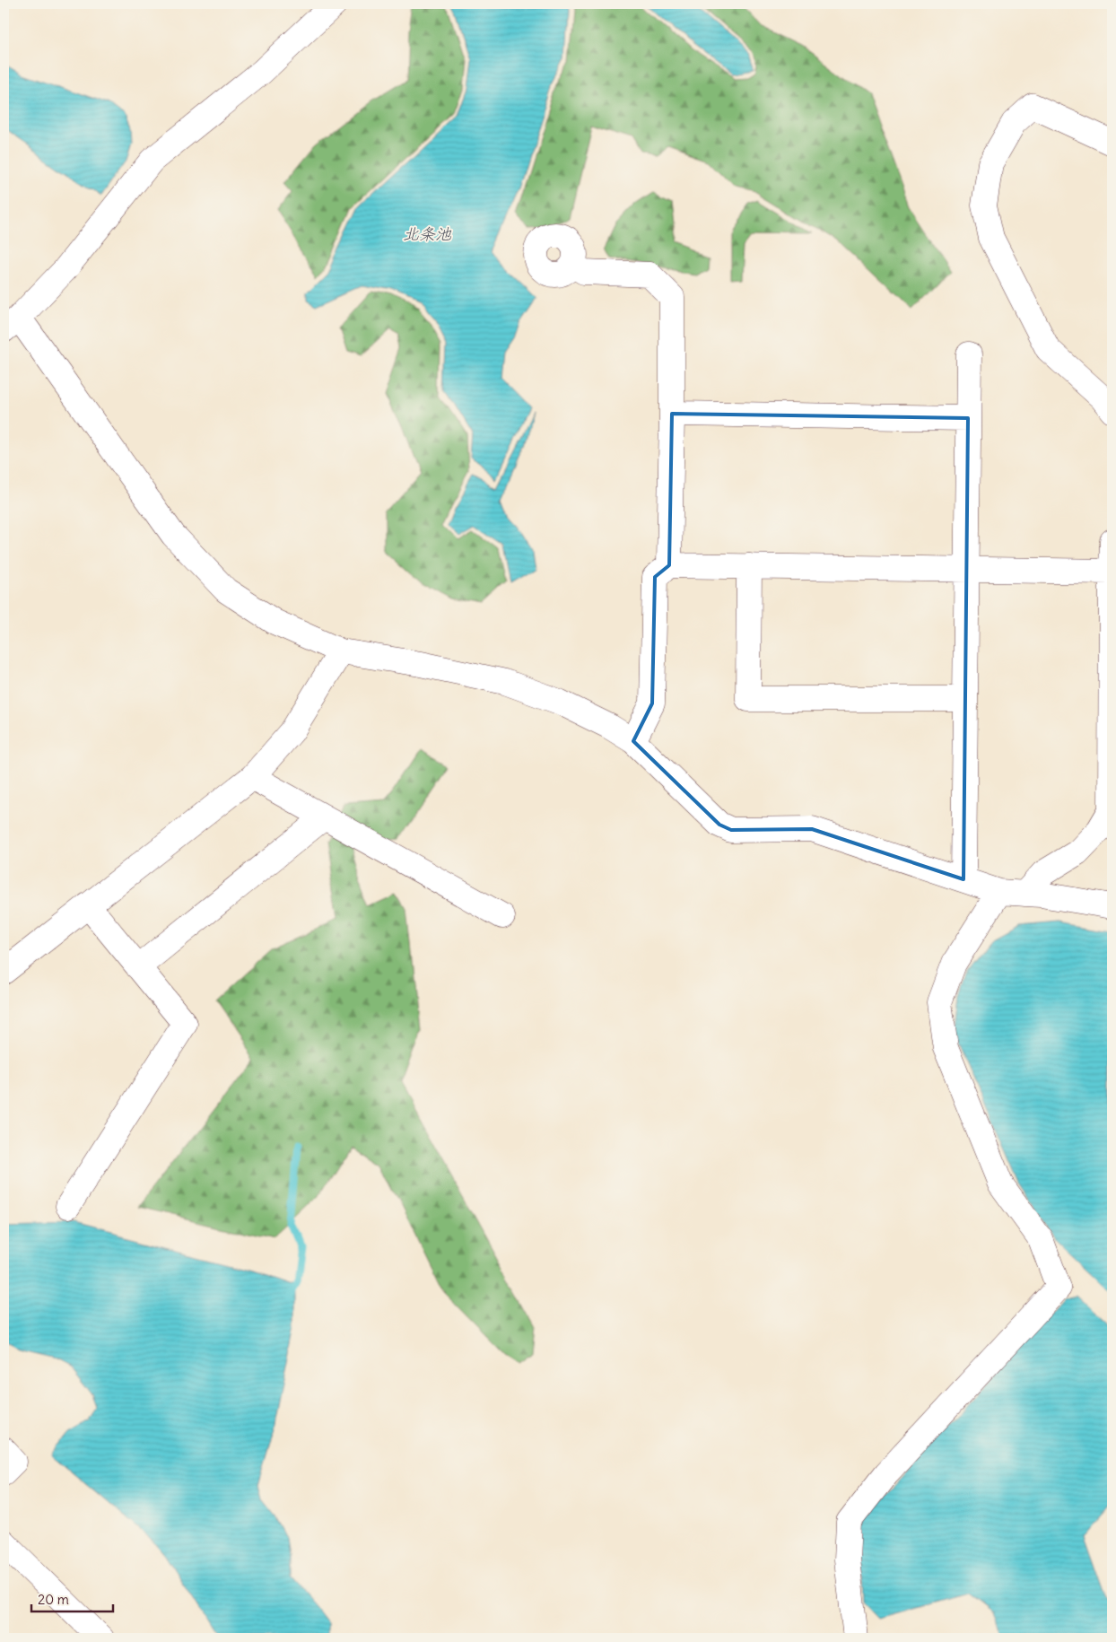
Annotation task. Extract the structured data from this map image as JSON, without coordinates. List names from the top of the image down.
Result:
{
  "water": ["北条池"],
  "scale_bar": "20 m"
}
